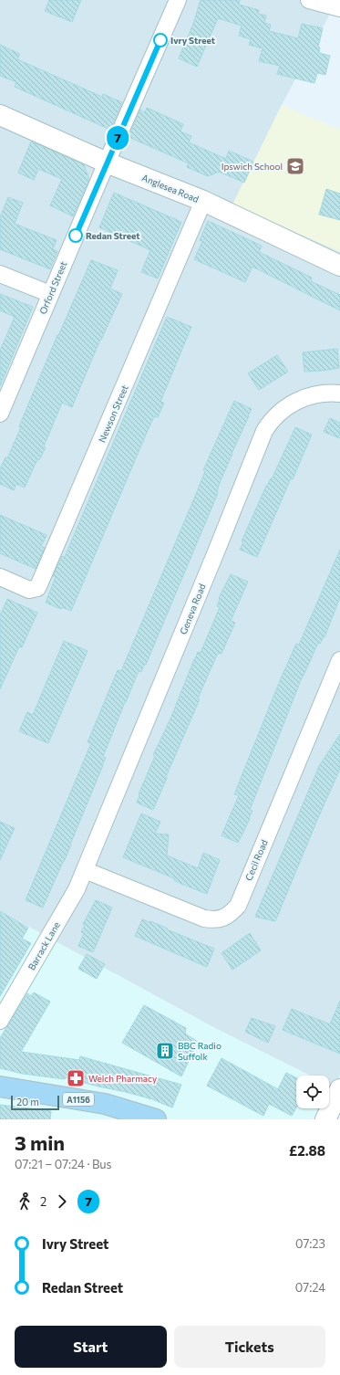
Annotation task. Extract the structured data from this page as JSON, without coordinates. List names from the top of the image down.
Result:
{
  "streets": {
    "main road": ["A1156"],
    "street": [
      "Anglesea Road",
      "Orford Street",
      "Newson Street",
      "Geneva Road",
      "Cecil Road",
      "Barrack Lane"
    ]
  },
  "crossings": [
    ["Anglesea Road", "Orford Street"],
    ["Anglesea Road", "Newson Street"],
    ["Geneva Road", "Cecil Road"],
    ["Geneva Road", "Barrack Lane"],
    ["Cecil Road", "Barrack Lane"]
  ],
  "places": {
    "other": ["Ivry Street", "Redan Street"],
    "school or university": ["Ipswich School"],
    "building": ["BBC Radio Suffolk"],
    "pharmacy": ["Welch Pharmacy"]
  },
  "lines": ["bus line 7"],
  "scale_bar": "20 m",
  "page": {
    "on_map": "7",
    "scale": "20 m",
    "heading": ["3 min", "07:21 – 07:24 · Bus", "£2.88"],
    "legs": ["2", "7"],
    "list": [
      {
        "name": "Ivry Street",
        "value": "07:23"
      },
      {
        "name": "Redan Street",
        "value": "07:24"
      }
    ],
    "buttons": ["Start", "Tickets"]
  }
}
